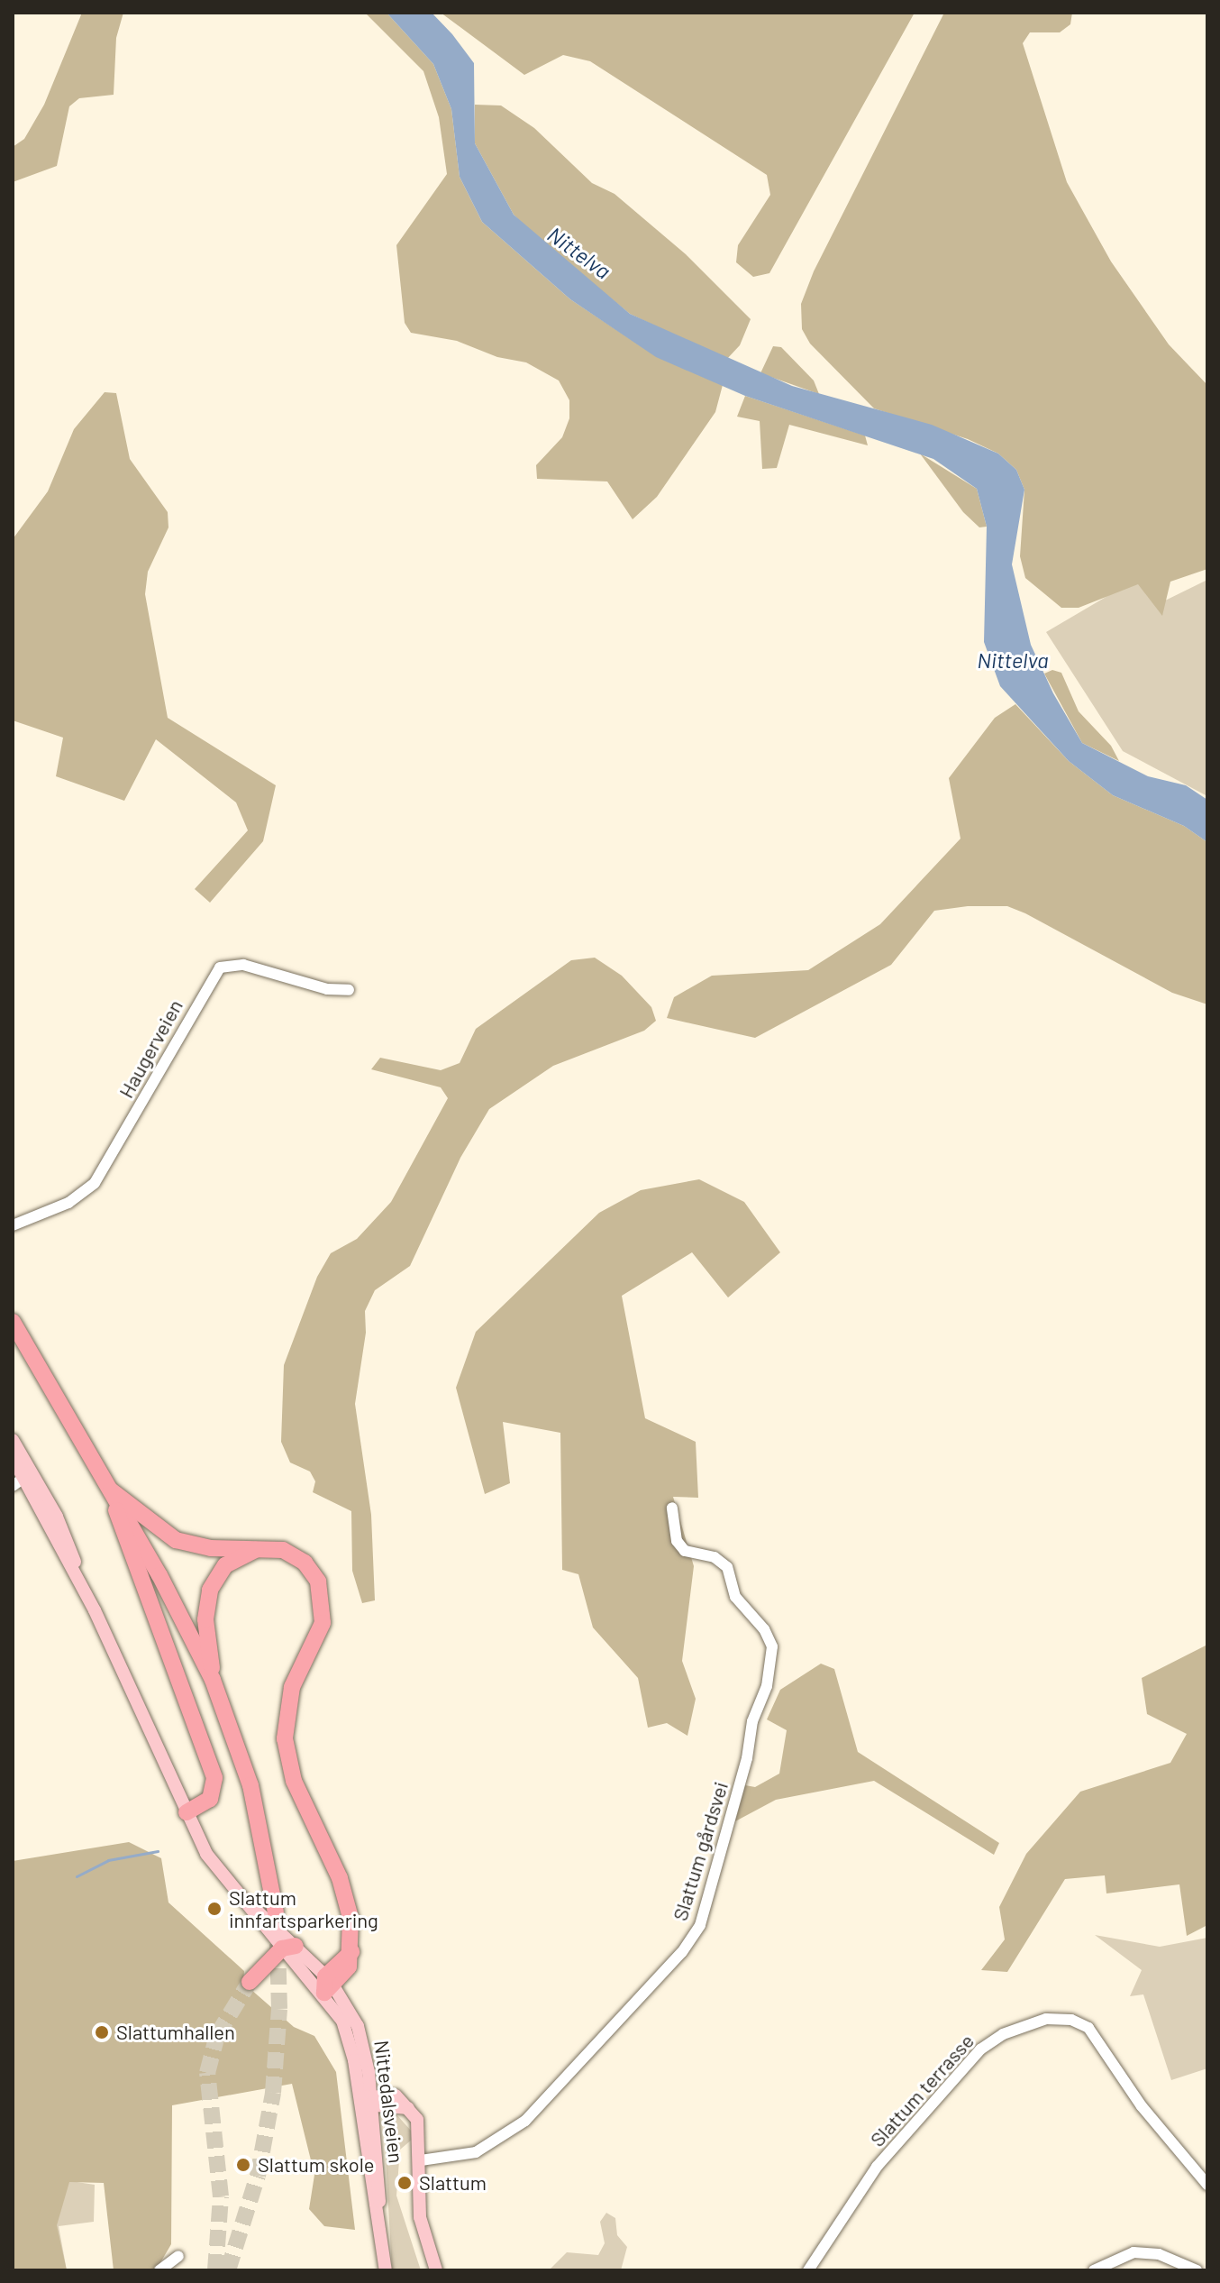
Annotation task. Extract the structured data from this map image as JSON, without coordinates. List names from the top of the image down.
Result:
{
  "streets": {
    "main road": ["Nittedalsveien"],
    "street": ["Haugerveien", "Slattum gårdsvei", "Slattum terrasse"]
  },
  "water": ["Nittelva"],
  "places": [
    "Slattum innfartsparkering",
    "Slattumhallen",
    "Slattum skole",
    "Slattum"
  ]
}
